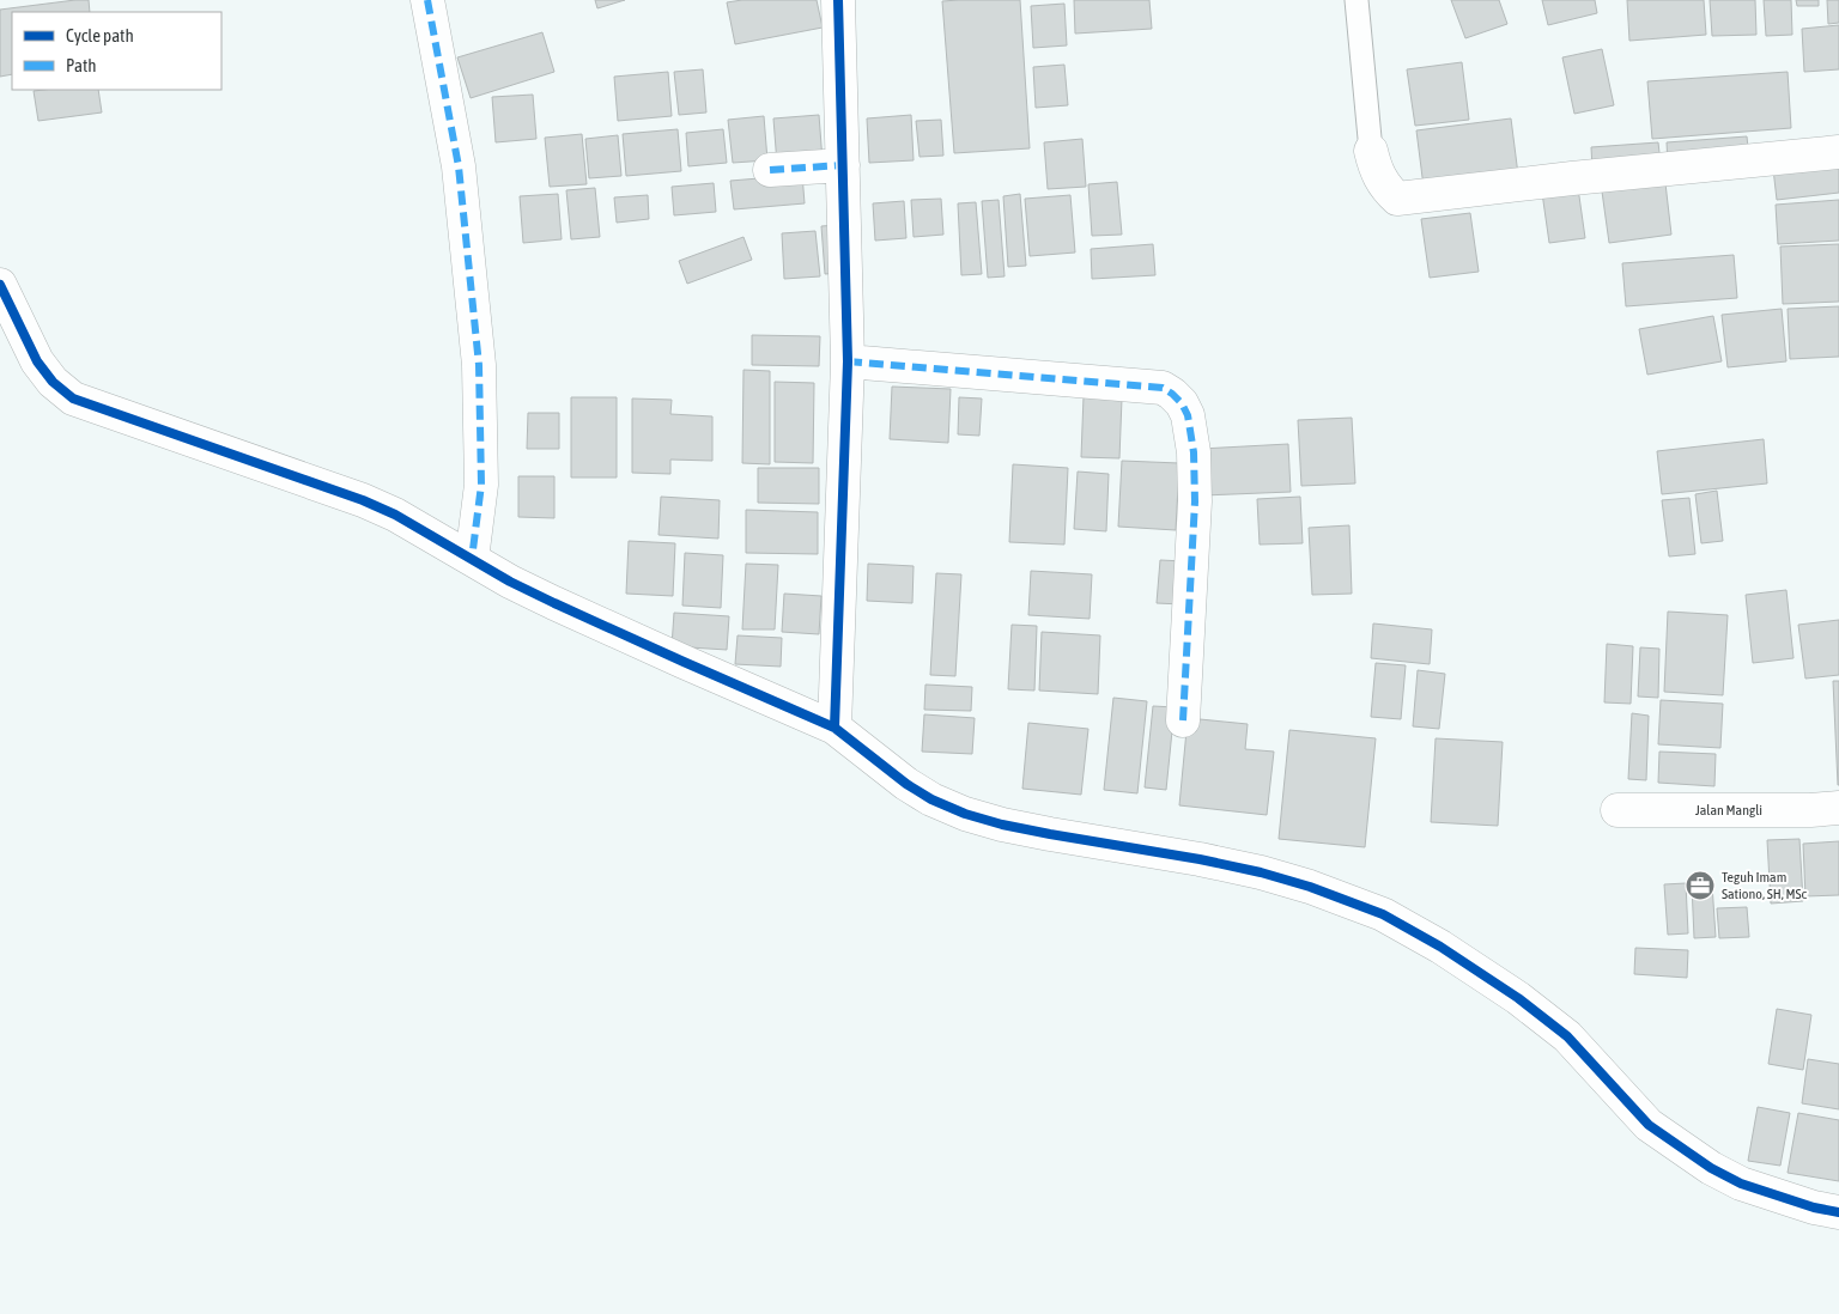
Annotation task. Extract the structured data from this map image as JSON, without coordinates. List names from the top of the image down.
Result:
{
  "streets": {
    "street": ["Jalan Mangli"]
  },
  "places": {
    "office": ["Teguh Imam Sationo, SH, MSc"]
  },
  "legend": ["Cycle path", "Path"]
}
